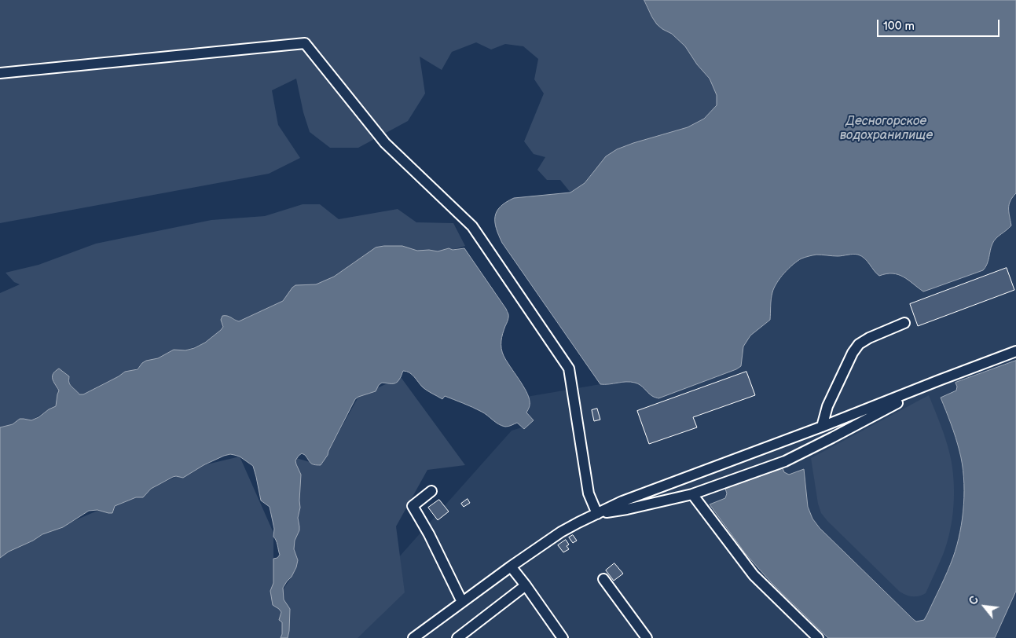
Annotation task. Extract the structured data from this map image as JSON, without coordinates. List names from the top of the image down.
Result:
{
  "water": ["Десногорское водохранилище"],
  "scale_bar": "100 m",
  "north": "top left"
}
